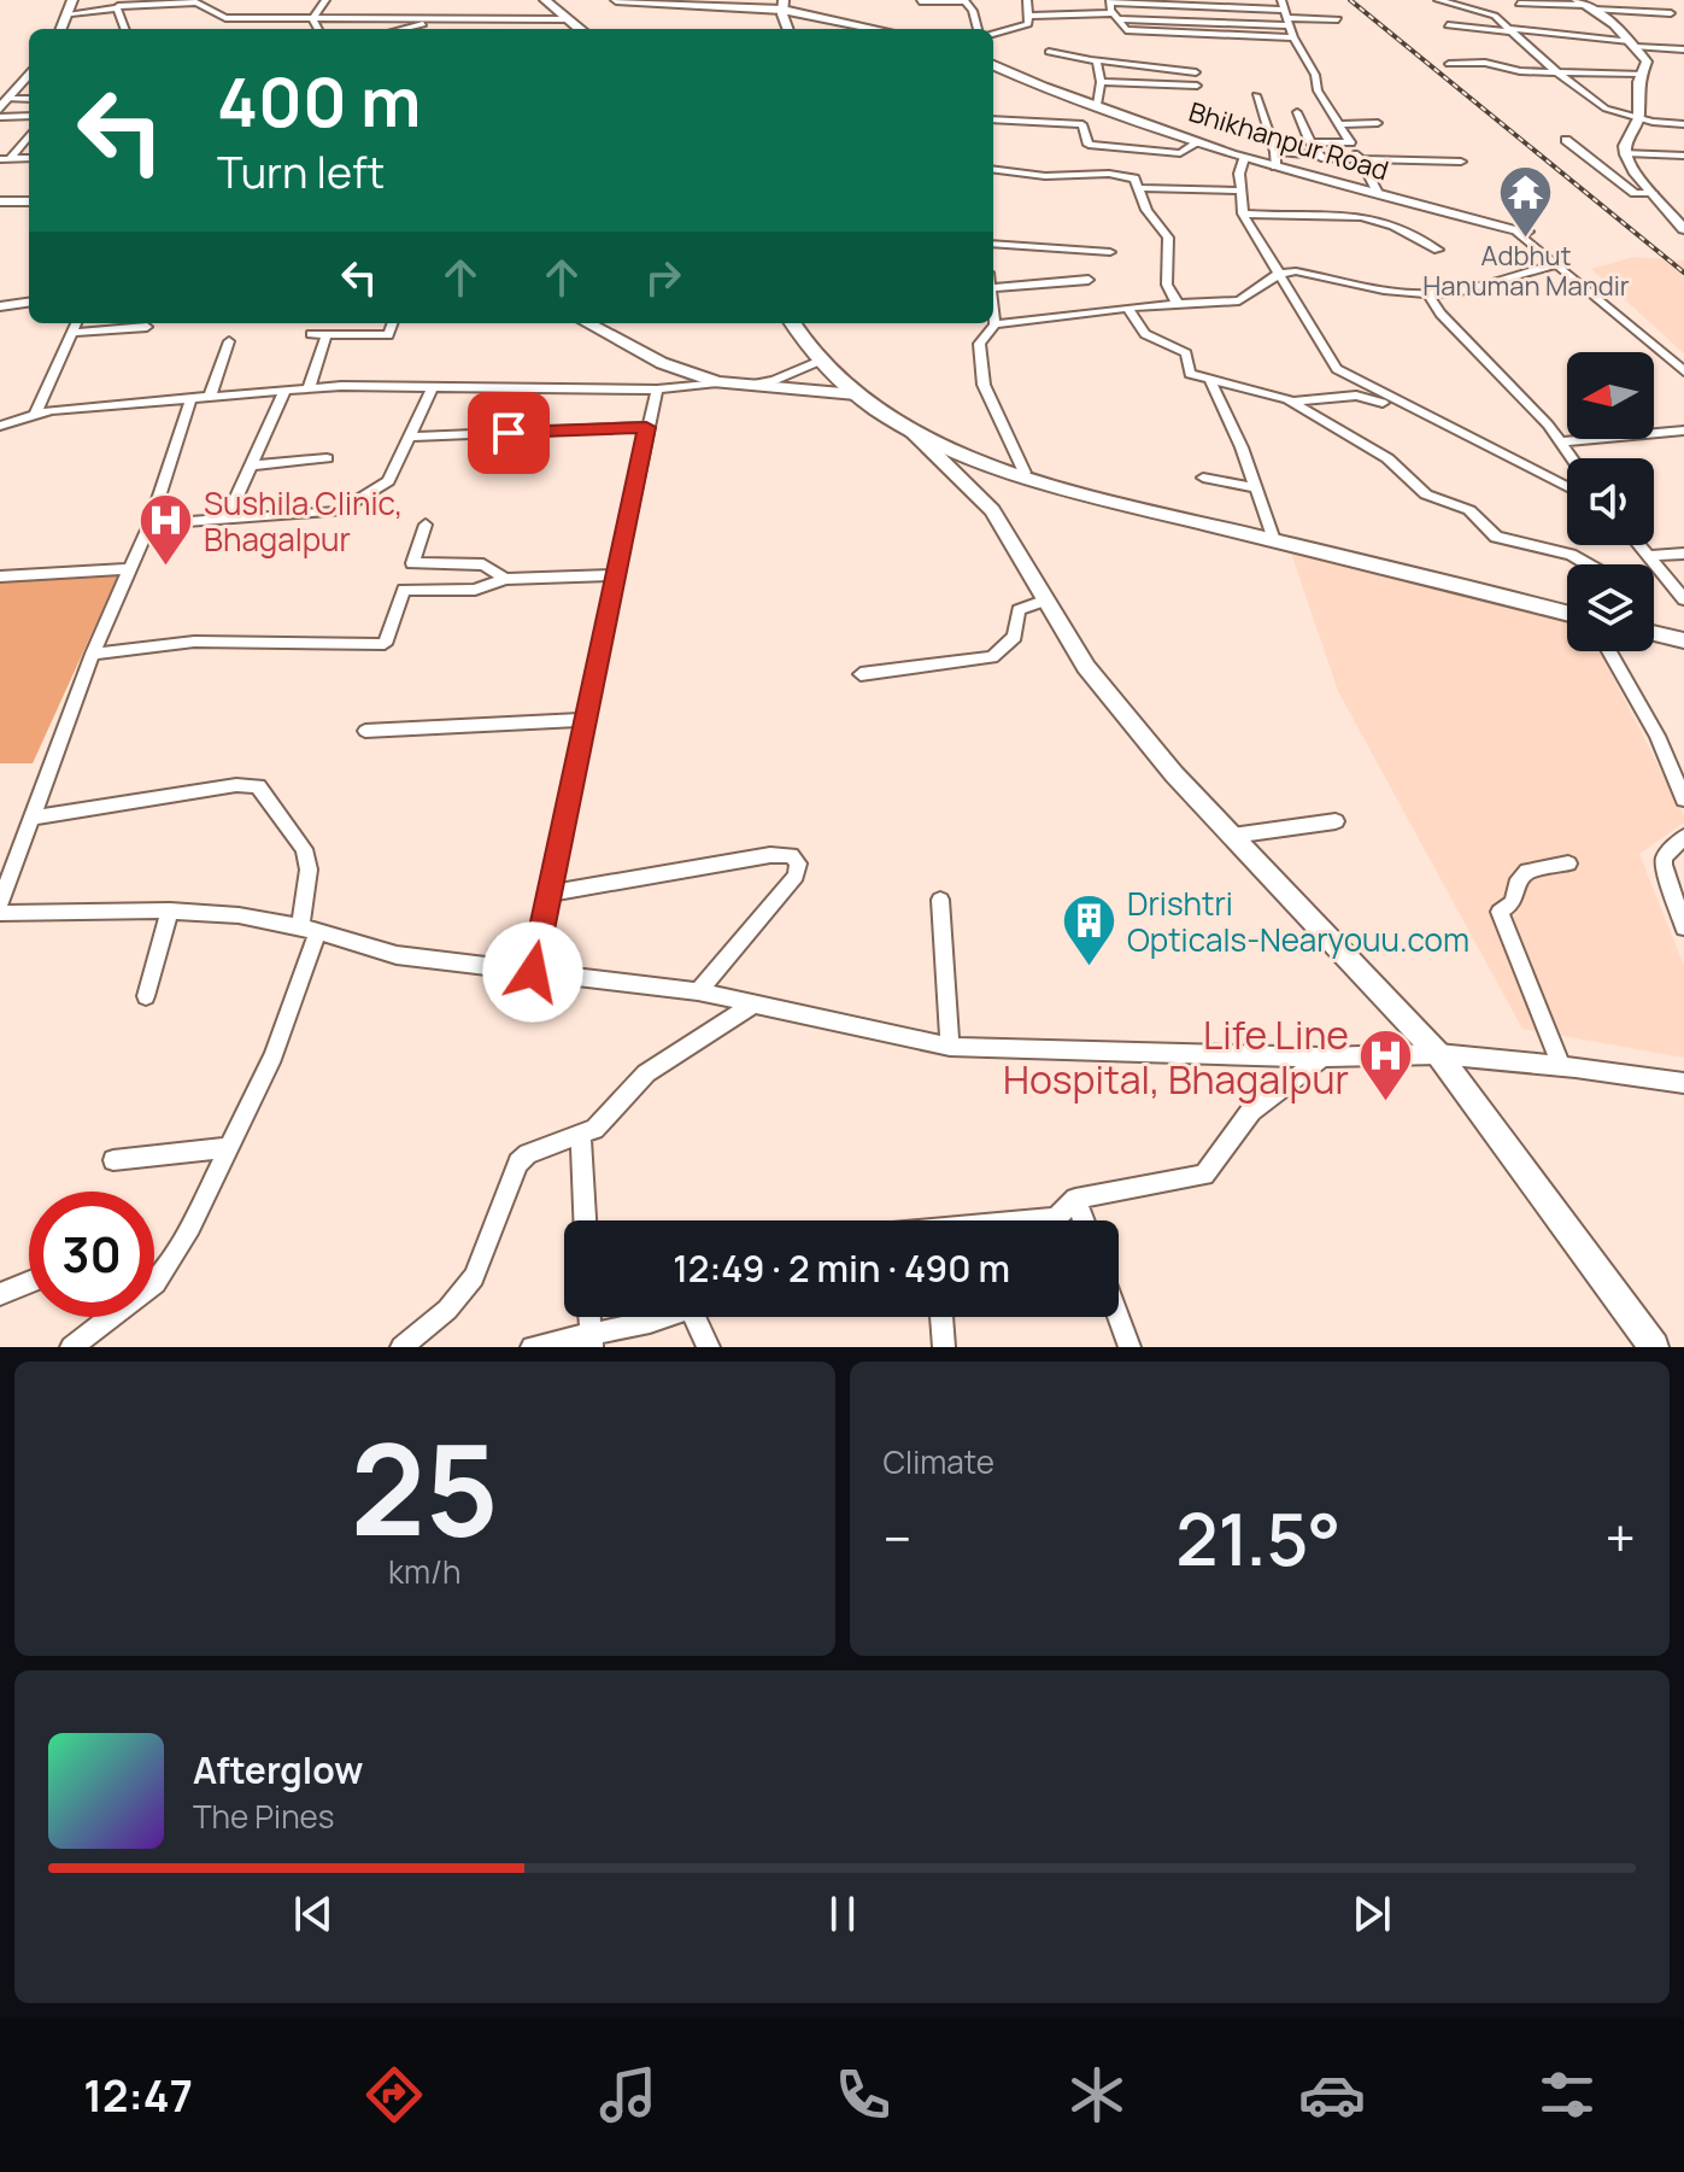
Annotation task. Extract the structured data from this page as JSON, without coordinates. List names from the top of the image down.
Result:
{
  "streets": {
    "main road": ["Bhikhanpur Road"]
  },
  "places": {
    "temple": ["Adbhut Hanuman Mandir"],
    "hospital": ["Sushila Clinic, Bhagalpur", "Life Line Hospital, Bhagalpur"],
    "building": ["Drishtri Opticals-Nearyouu.com"]
  },
  "north": "left",
  "page": {
    "turn": ["400 m", "Turn left"],
    "limit": "30",
    "trip": "12:49 · 2 min · 490 m",
    "tile": [
      ["25", "km/h"],
      "Climate"
    ],
    "heat": ["−", "21.5°", "+"],
    "song": ["Afterglow", "The Pines"],
    "tabs": "12:47"
  }
}
